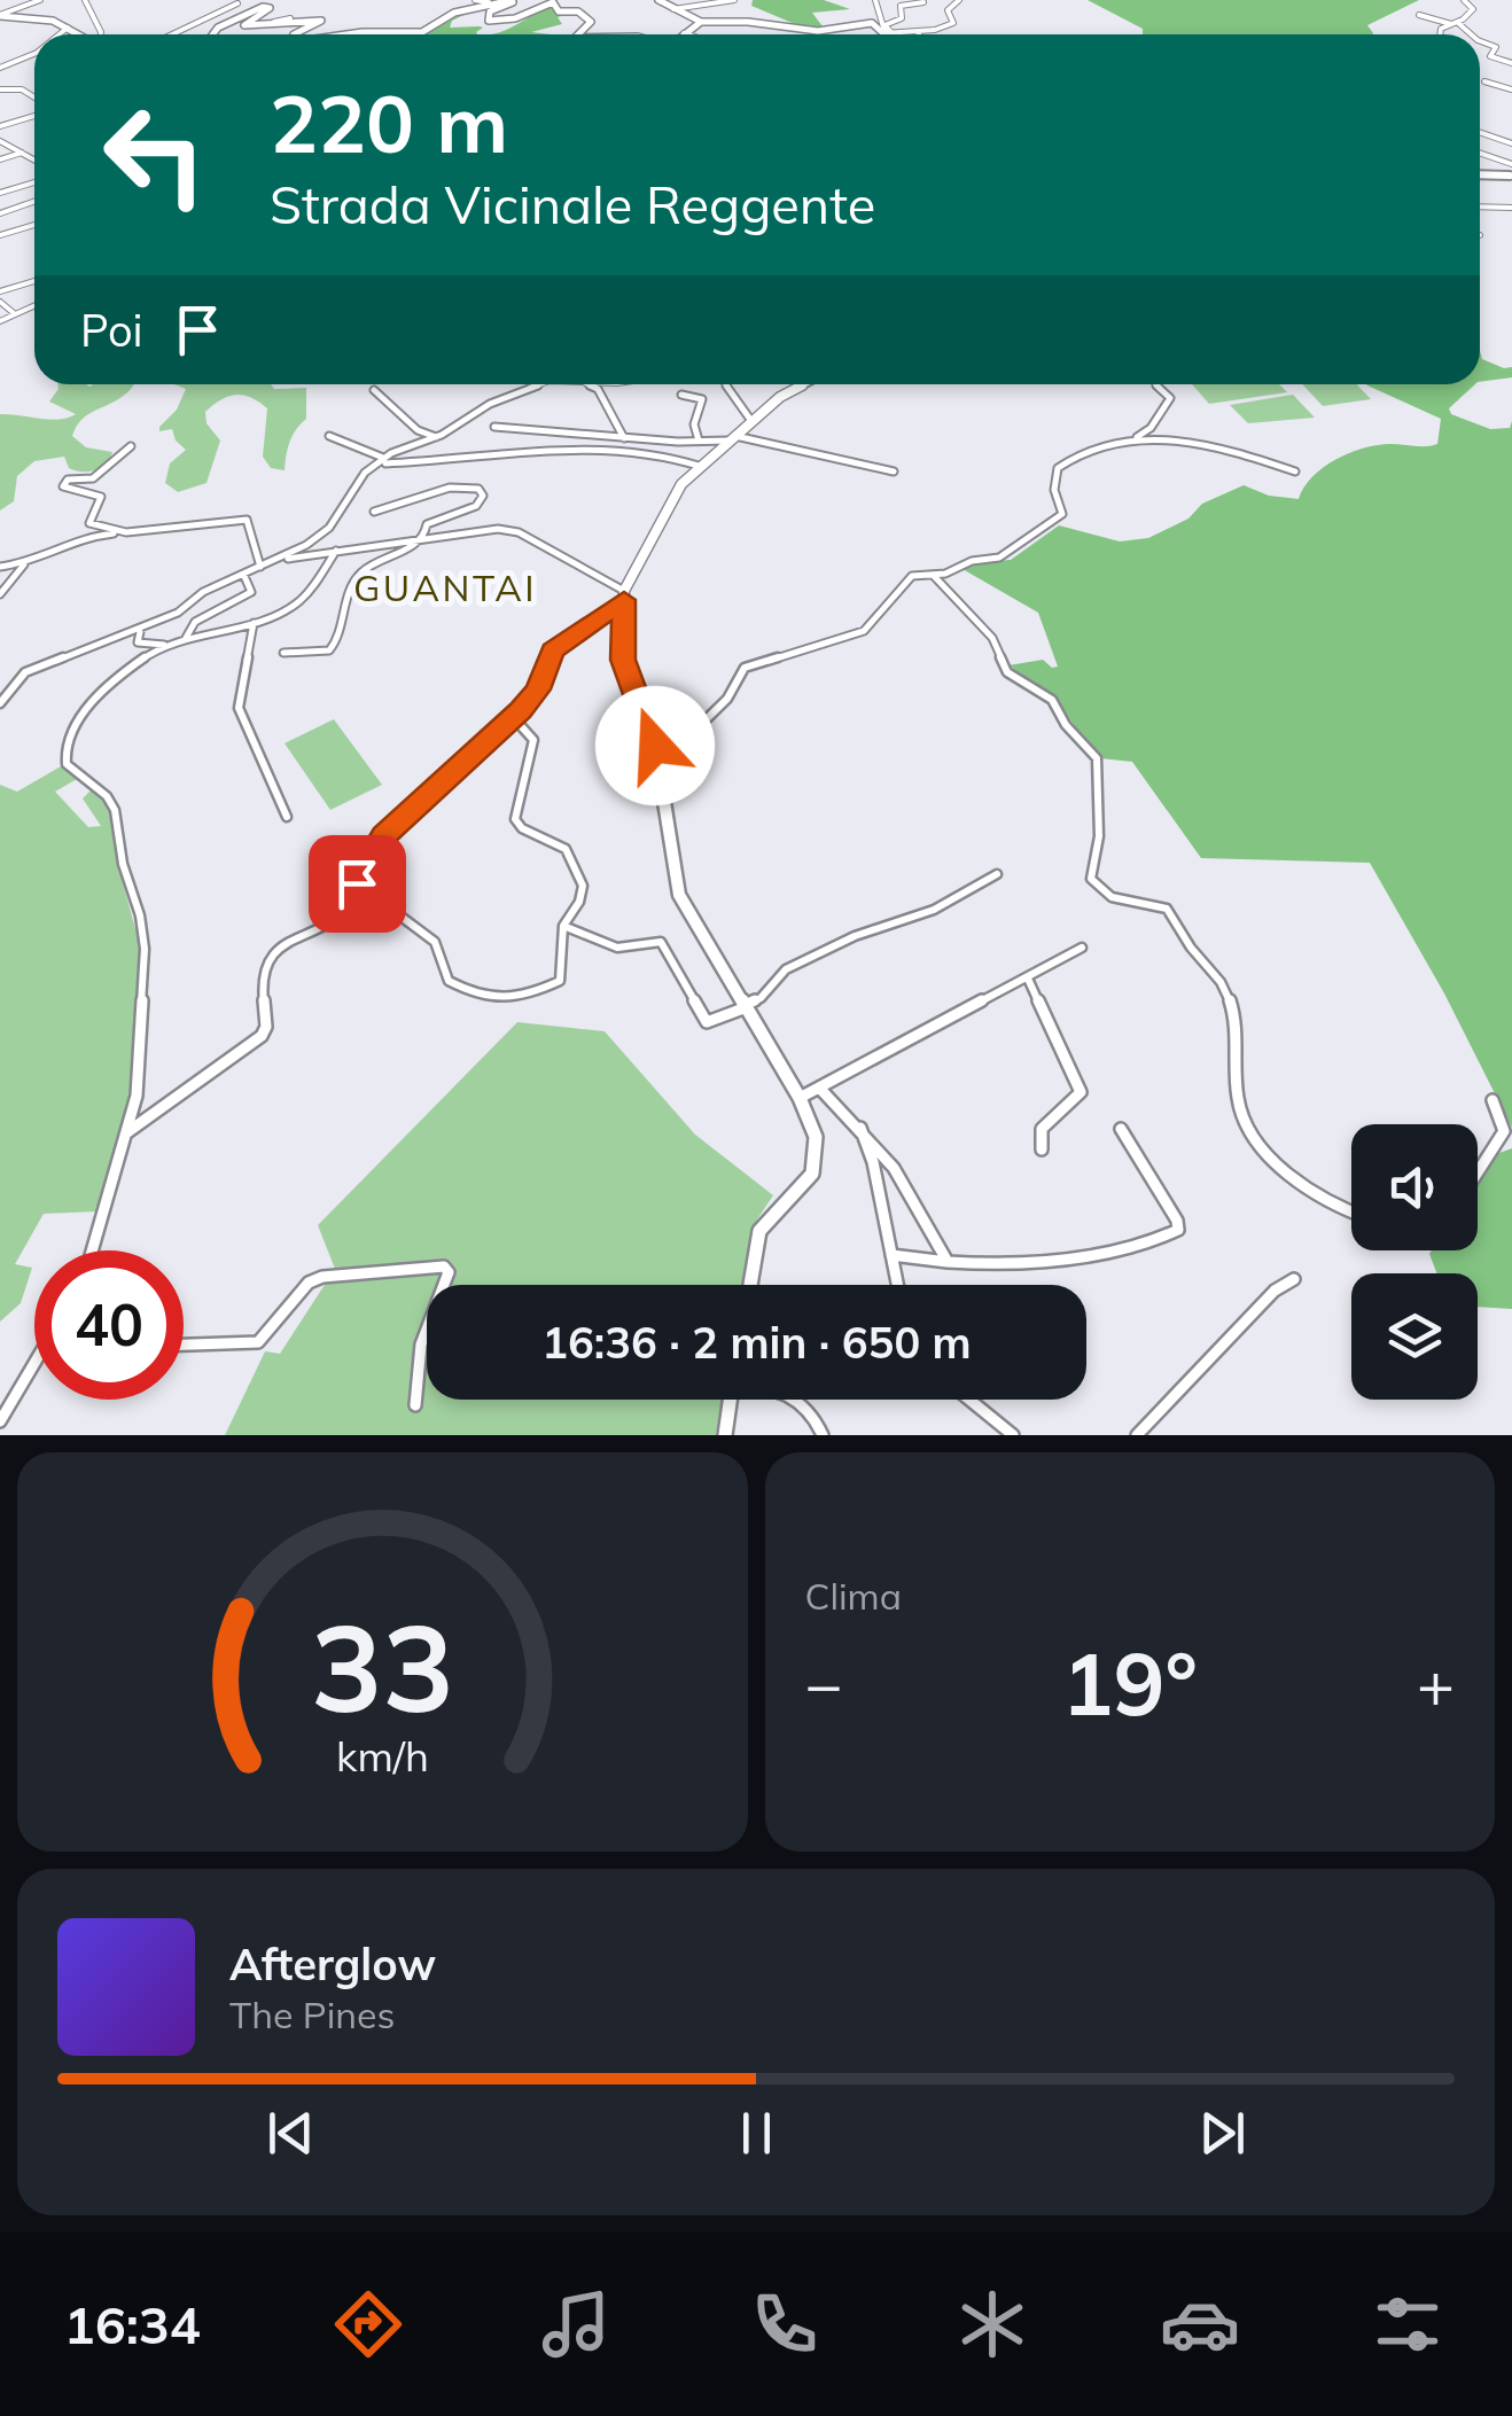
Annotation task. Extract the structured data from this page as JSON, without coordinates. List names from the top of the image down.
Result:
{
  "districts": ["GUANTAI"],
  "page": {
    "turn": ["220 m", "Strada Vicinale Reggente"],
    "then": "Poi",
    "limit": "40",
    "trip": "16:36 · 2 min · 650 m",
    "tile": "Clima",
    "heat": ["−", "19°", "+"],
    "song": ["Afterglow", "The Pines"],
    "tabs": "16:34",
    "gauge": ["33", "km/h"]
  }
}
